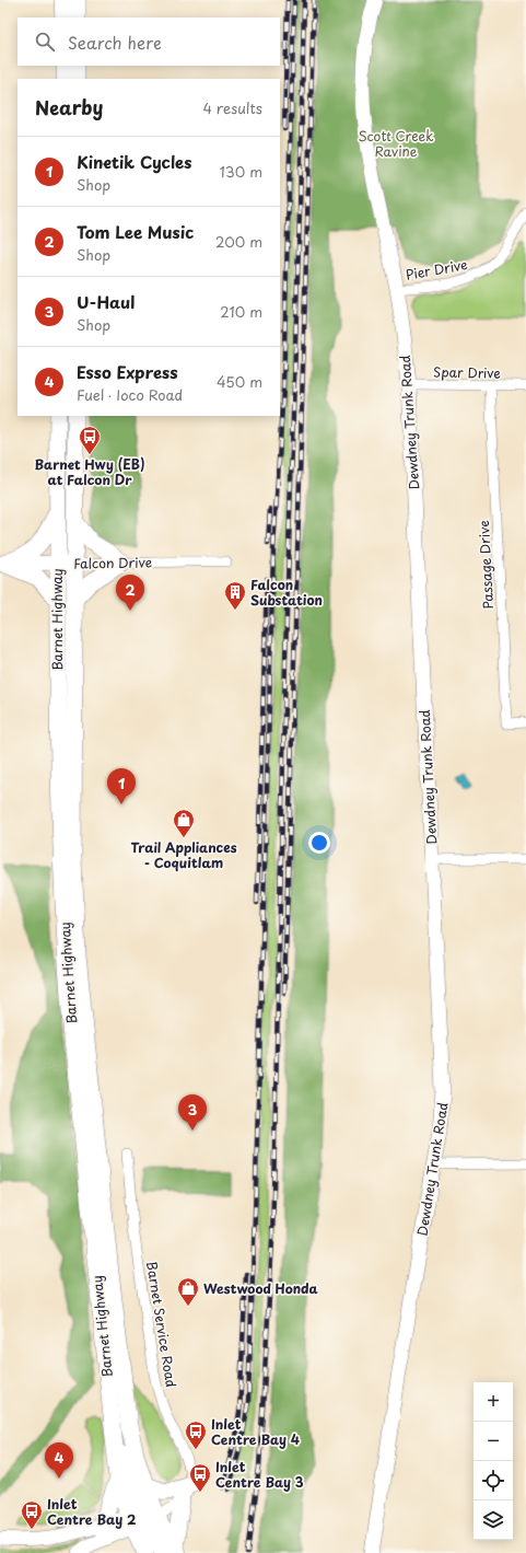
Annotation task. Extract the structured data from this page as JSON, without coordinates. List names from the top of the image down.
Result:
{
  "streets": {
    "main road": ["Dewdney Trunk Road", "Falcon Drive", "Barnet Highway"],
    "street": [
      "Pier Drive",
      "Spar Drive",
      "Passage Drive",
      "Barnet Service Road"
    ]
  },
  "crossings": [
    ["Pier Drive", "Dewdney Trunk Road"],
    ["Spar Drive", "Dewdney Trunk Road"],
    ["Spar Drive", "Passage Drive"],
    ["Falcon Drive", "Barnet Highway"]
  ],
  "parks": ["Scott Creek Ravine"],
  "places": {
    "bus stop": [
      "Barnet Hwy (EB) at Falcon Dr",
      "Inlet Centre Bay 4",
      "Inlet Centre Bay 3",
      "Inlet Centre Bay 2"
    ],
    "building": ["Falcon Substation"],
    "shop": ["Trail Appliances - Coquitlam", "Westwood Honda"]
  },
  "page": {
    "search": "Search here",
    "heading": ["Nearby", "4 results"],
    "list": [
      {
        "mark": "1",
        "name": "Kinetik Cycles",
        "note": "Shop",
        "value": "130 m"
      },
      {
        "mark": "2",
        "name": "Tom Lee Music",
        "note": "Shop",
        "value": "200 m"
      },
      {
        "mark": "3",
        "name": "U-Haul",
        "note": "Shop",
        "value": "210 m"
      },
      {
        "mark": "4",
        "name": "Esso Express",
        "note": "Fuel · Ioco Road",
        "value": "450 m"
      }
    ],
    "pins": [
      "2",
      "1",
      "3",
      "4"
    ],
    "map_buttons": ["+", "−"]
  }
}
